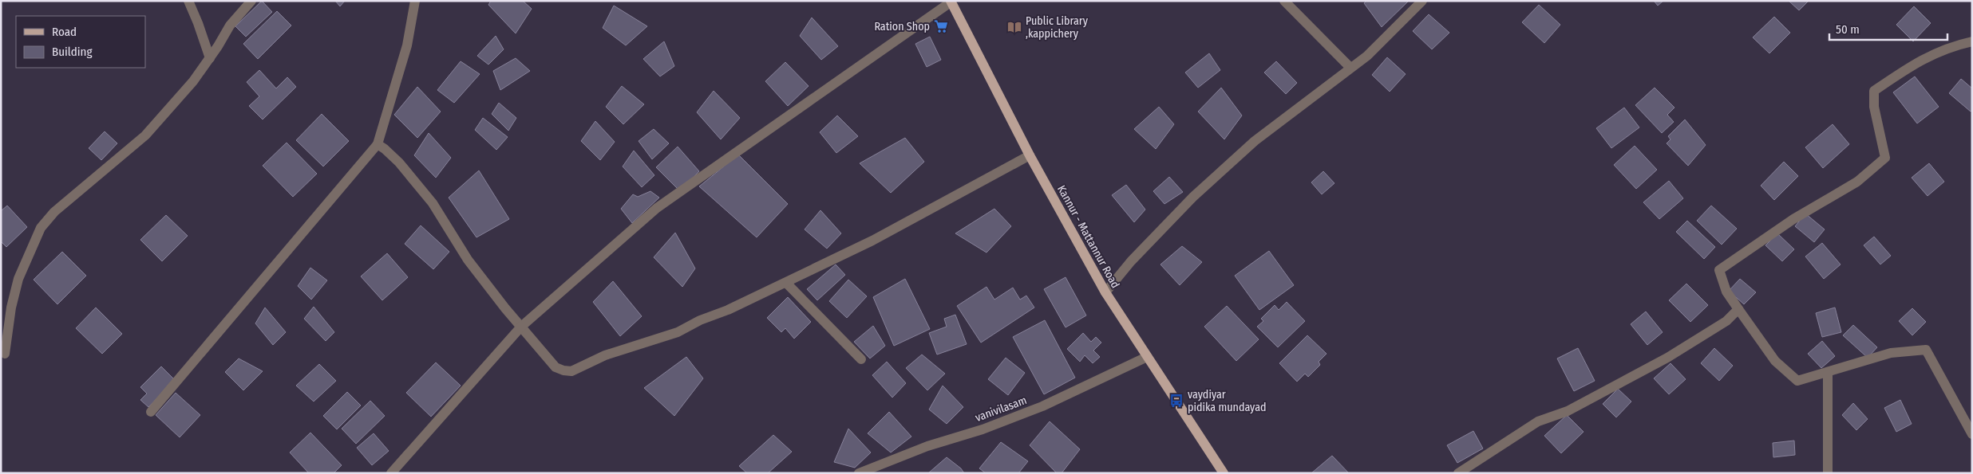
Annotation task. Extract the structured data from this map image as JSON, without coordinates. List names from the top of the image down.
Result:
{
  "streets": {
    "main road": ["Kannur - Mattannur Road"],
    "street": ["vanivilasam"]
  },
  "crossings": [
    ["Kannur - Mattannur Road", "vanivilasam"]
  ],
  "places": {
    "supermarket": ["Ration Shop"],
    "library": ["Public Library ,kappichery"],
    "bus stop": ["vaydiyar pidika mundayad"]
  },
  "legend": ["Road", "Building"],
  "scale_bar": "50 m"
}
